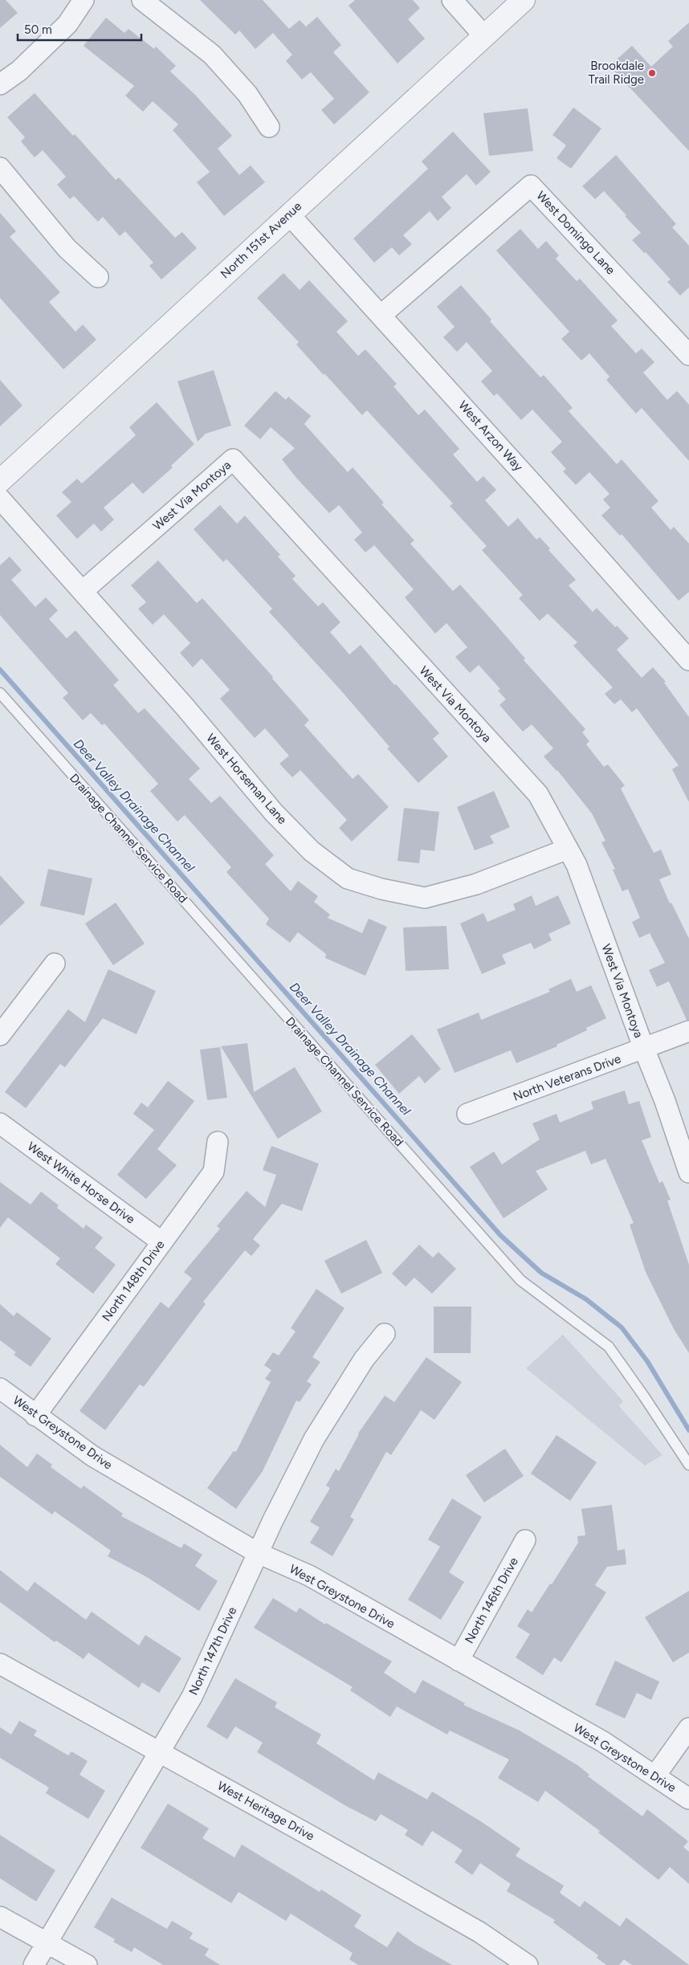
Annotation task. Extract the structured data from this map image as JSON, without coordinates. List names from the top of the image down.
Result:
{
  "streets": {
    "street": [
      "West Domingo Lane",
      "North 151st Avenue",
      "West Arzon Way",
      "West Via Montoya",
      "West Horseman Lane",
      "North Veterans Drive",
      "West White Horse Drive",
      "North 148th Drive",
      "West Greystone Drive",
      "North 146th Drive",
      "North 147th Drive",
      "West Heritage Drive"
    ],
    "lane": ["Drainage Channel Service Road"]
  },
  "crossings": [
    ["West Domingo Lane", "West Arzon Way"],
    ["North 151st Avenue", "West Arzon Way"],
    ["West Via Montoya", "West Horseman Lane"],
    ["West Via Montoya", "North Veterans Drive"],
    ["West White Horse Drive", "North 148th Drive"],
    ["North 148th Drive", "West Greystone Drive"],
    ["West Greystone Drive", "North 146th Drive"],
    ["West Greystone Drive", "North 147th Drive"],
    ["North 147th Drive", "West Heritage Drive"]
  ],
  "water": ["Deer Valley Drainage Channel"],
  "places": ["Brookdale Trail Ridge"],
  "scale_bar": "50 m"
}
